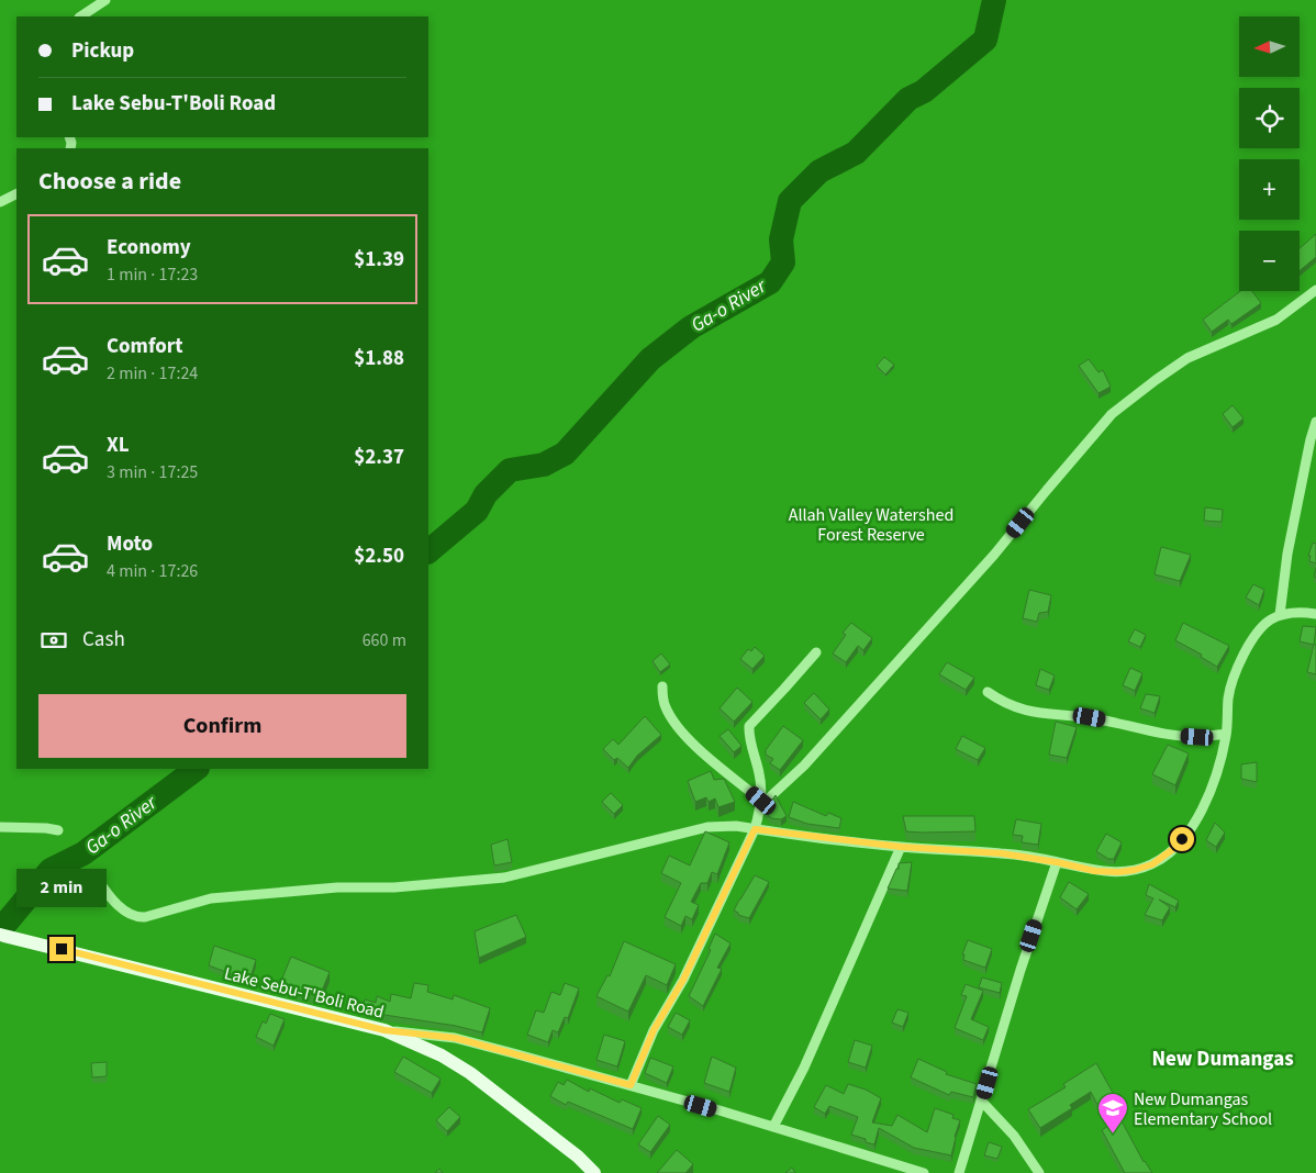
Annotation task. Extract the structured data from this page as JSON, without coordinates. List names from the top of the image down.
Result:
{
  "streets": {
    "main road": ["Lake Sebu-T'Boli Road"]
  },
  "districts": ["New Dumangas"],
  "water": ["Ga-o River"],
  "parks": ["Allah Valley Watershed Forest Reserve"],
  "places": {
    "school or university": ["New Dumangas Elementary School"]
  },
  "north": "left",
  "page": {
    "map_buttons": ["+", "−"],
    "banner": ["Pickup", "Lake Sebu-T'Boli Road"],
    "heading": "Choose a ride",
    "list": [
      {
        "name": "Economy",
        "note": "1 min · 17:23",
        "value": "$1.39"
      },
      {
        "name": "Comfort",
        "note": "2 min · 17:24",
        "value": "$1.88"
      },
      {
        "name": "XL",
        "note": "3 min · 17:25",
        "value": "$2.37"
      },
      {
        "name": "Moto",
        "note": "4 min · 17:26",
        "value": "$2.50"
      }
    ],
    "pay": ["Cash", "660 m"],
    "buttons": "Confirm",
    "bubble": "2 min"
  }
}
